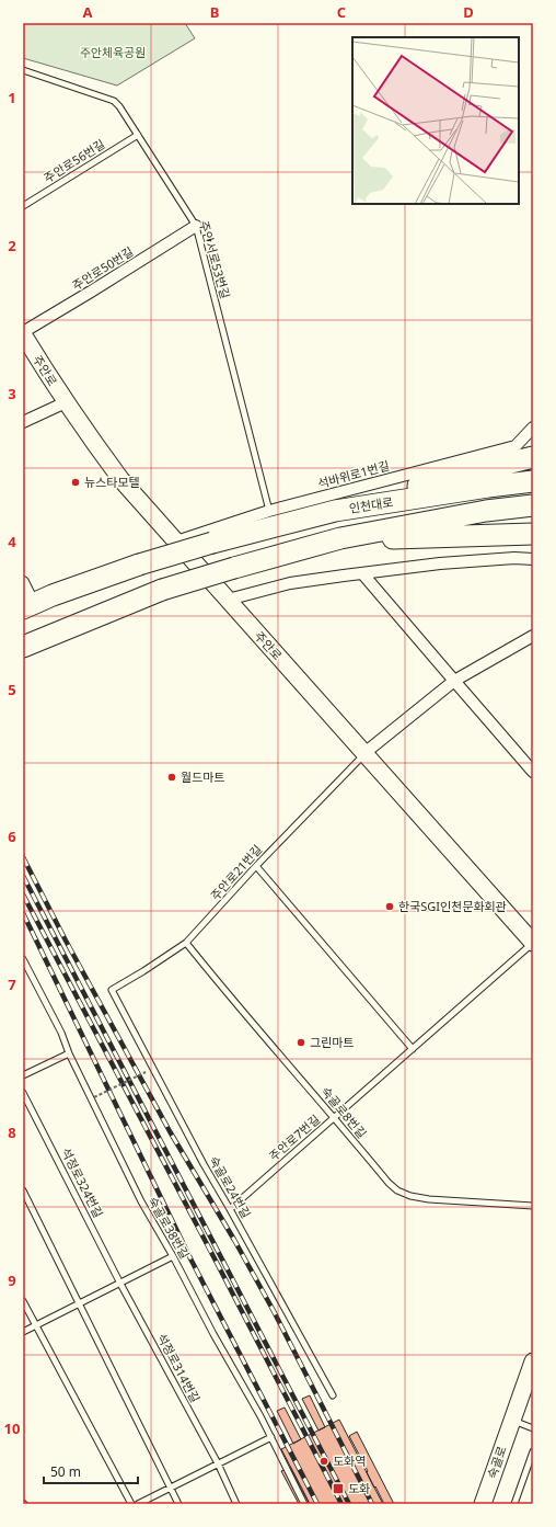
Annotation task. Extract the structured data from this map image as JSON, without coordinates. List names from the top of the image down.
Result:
{
  "streets": {
    "highway": ["인천대로"],
    "main road": ["주안로", "숙골로"],
    "street": ["주안로50번길", "석바위로1번길"],
    "lane": [
      "주안로56번길",
      "주안서로53번길",
      "주안로21번길",
      "숙골로8번길",
      "주안로7번길",
      "석정로324번길",
      "숙골로24번길",
      "숙골로38번길",
      "석정로314번길"
    ]
  },
  "crossings": [
    ["주안로56번길", "주안서로53번길"],
    ["주안서로53번길", "주안로50번길"],
    ["주안서로53번길", "석바위로1번길"],
    ["주안로50번길", "주안로"],
    ["주안로", "석바위로1번길"],
    ["주안로", "주안로21번길"],
    ["주안로", "주안로7번길"],
    ["주안로21번길", "숙골로8번길"],
    ["주안로21번길", "숙골로24번길"],
    ["숙골로8번길", "주안로7번길"],
    ["주안로7번길", "숙골로24번길"],
    ["석정로324번길", "석정로314번길"]
  ],
  "parks": ["주안체육공원"],
  "places": {
    "other": [
      "뉴스타모텔",
      "월드마트",
      "한국SGI인천문화회관",
      "그린마트",
      "도화역"
    ],
    "transit": ["도화"]
  },
  "scale_bar": "50 m",
  "grid": {
    "columns": [
      "A",
      "B",
      "C",
      "D"
    ],
    "rows": [
      "1",
      "2",
      "3",
      "4",
      "5",
      "6",
      "7",
      "8",
      "9",
      "10"
    ]
  }
}
